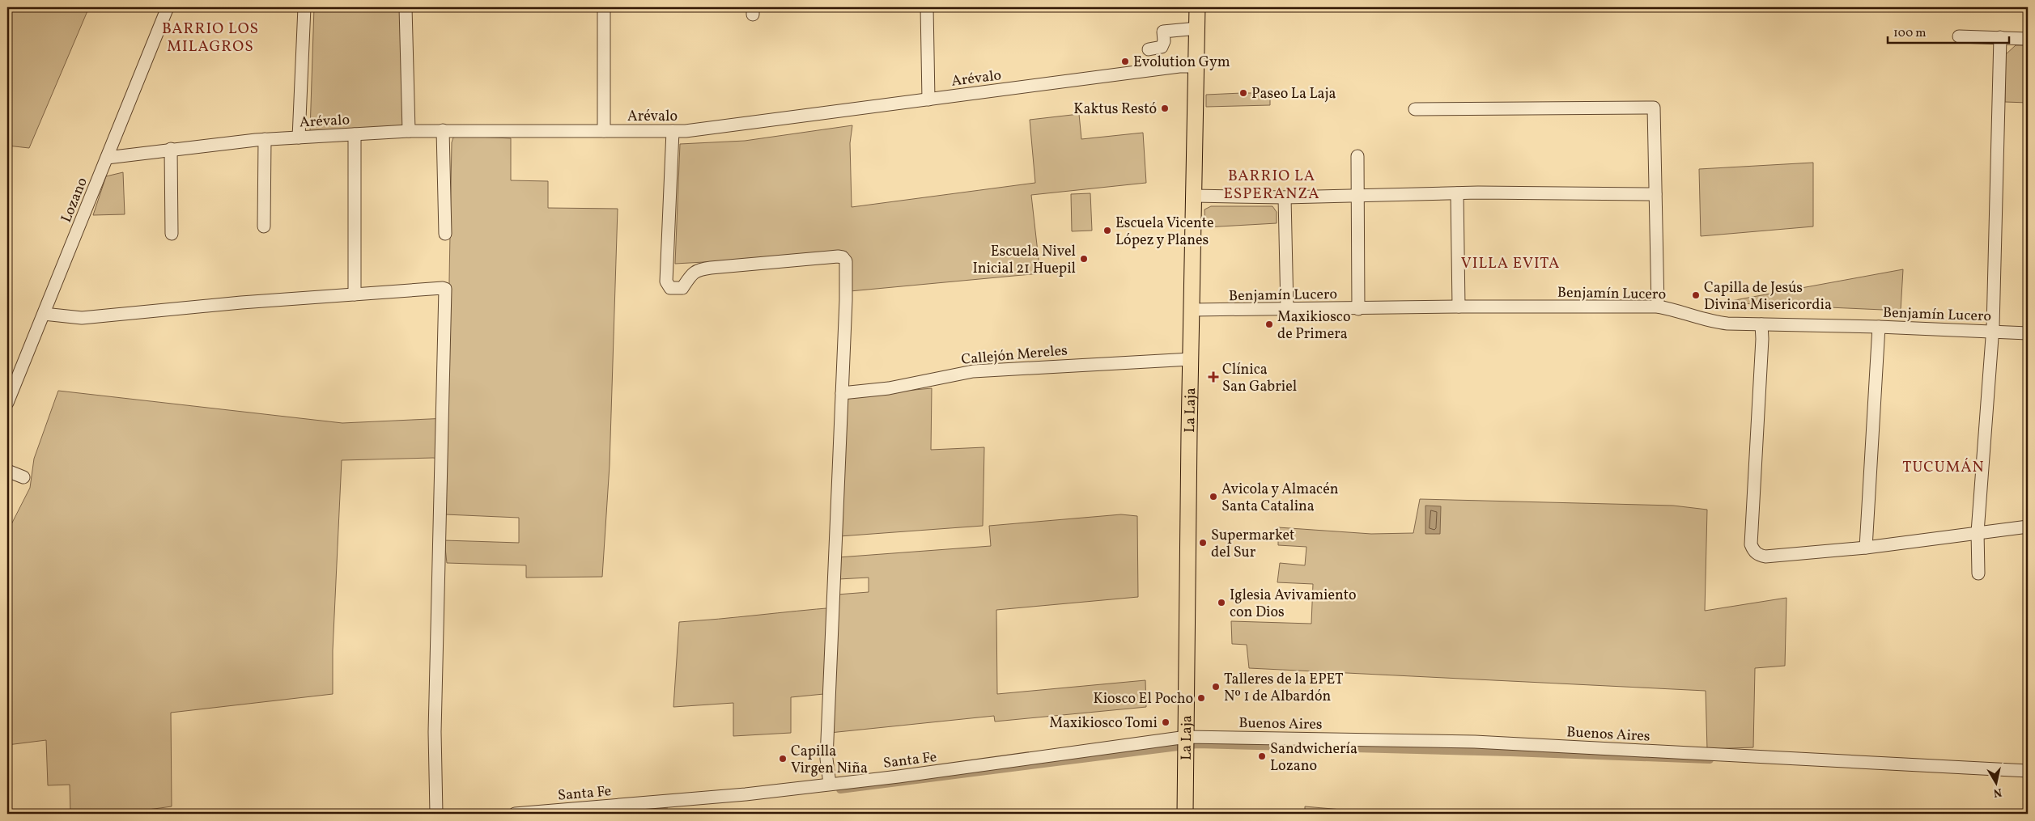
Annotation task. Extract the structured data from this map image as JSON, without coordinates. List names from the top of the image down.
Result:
{
  "streets": {
    "main road": ["La Laja"],
    "street": [
      "Arévalo",
      "Lozano",
      "Benjamín Lucero",
      "Callejón Mereles",
      "Buenos Aires",
      "Santa Fe"
    ]
  },
  "crossings": [
    ["Arévalo", "Lozano"],
    ["Arévalo", "La Laja"],
    ["Benjamín Lucero", "La Laja"],
    ["Callejón Mereles", "La Laja"],
    ["La Laja", "Buenos Aires"],
    ["La Laja", "Santa Fe"],
    ["Buenos Aires", "Santa Fe"]
  ],
  "districts": [
    "BARRIO LOS MILAGROS",
    "BARRIO LA ESPERANZA",
    "VILLA EVITA",
    "TUCUMÁN"
  ],
  "places": {
    "other": [
      "Evolution Gym",
      "Paseo La Laja",
      "Kaktus Restó",
      "Escuela Vicente López y Planes",
      "Escuela Nivel Inicial 21 Huepil",
      "Capilla de Jesús Divina Misericordia",
      "Maxikiosco de Primera",
      "Avicola y Almacén Santa Catalina",
      "Supermarket del Sur",
      "Iglesia Avivamiento con Dios",
      "Talleres de la EPET Nº 1 de Albardón",
      "Kiosco El Pocho",
      "Maxikiosco Tomi",
      "Sandwichería Lozano",
      "Capilla Virgen Niña"
    ],
    "health": ["Clínica San Gabriel"]
  },
  "scale_bar": "100 m",
  "north": "bottom"
}
